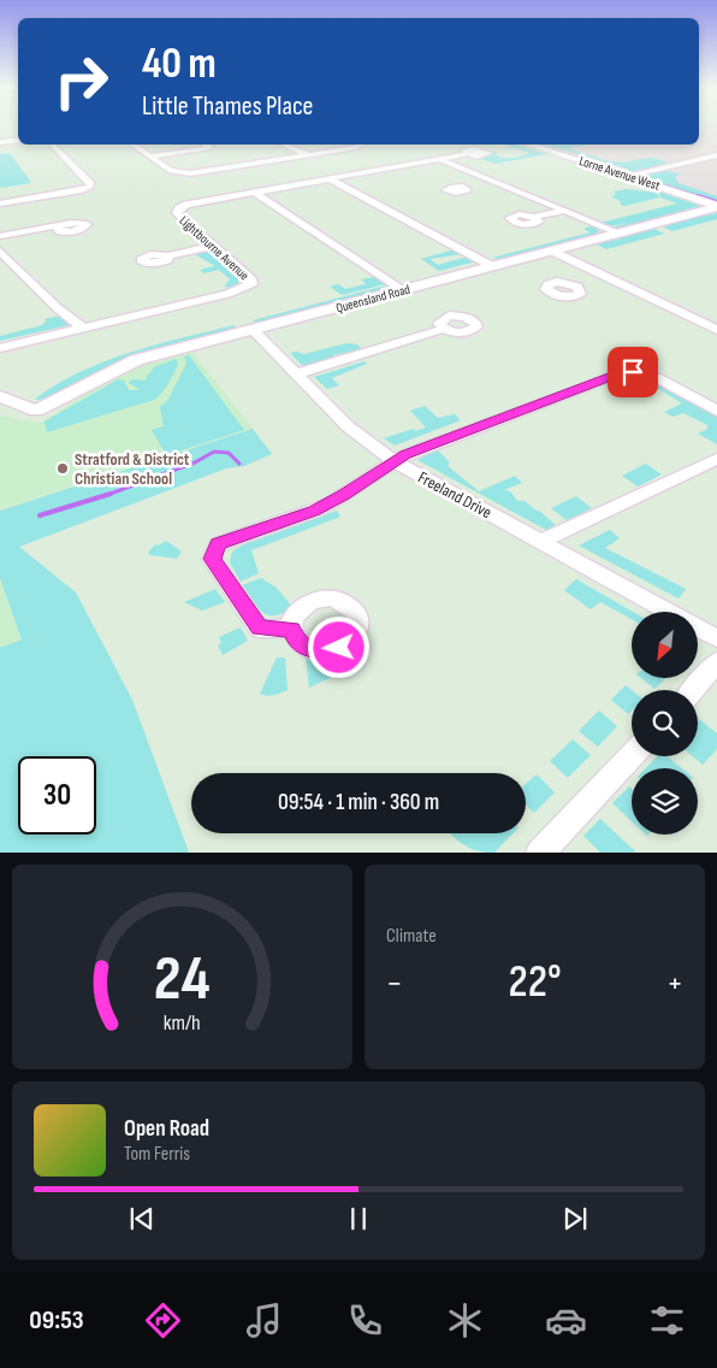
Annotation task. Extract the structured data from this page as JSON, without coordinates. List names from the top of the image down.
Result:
{
  "streets": {
    "main road": ["Lorne Avenue West"],
    "street": ["Lightbourne Avenue", "Queensland Road", "Freeland Drive"]
  },
  "crossings": [
    ["Lorne Avenue West", "Queensland Road"],
    ["Queensland Road", "Freeland Drive"]
  ],
  "places": ["Stratford & District Christian School"],
  "north": "bottom left",
  "page": {
    "turn": ["40 m", "Little Thames Place"],
    "limit": "30",
    "trip": "09:54 · 1 min · 360 m",
    "tile": "Climate",
    "heat": ["−", "22°", "+"],
    "song": ["Open Road", "Tom Ferris"],
    "tabs": "09:53",
    "gauge": ["24", "km/h"]
  }
}
